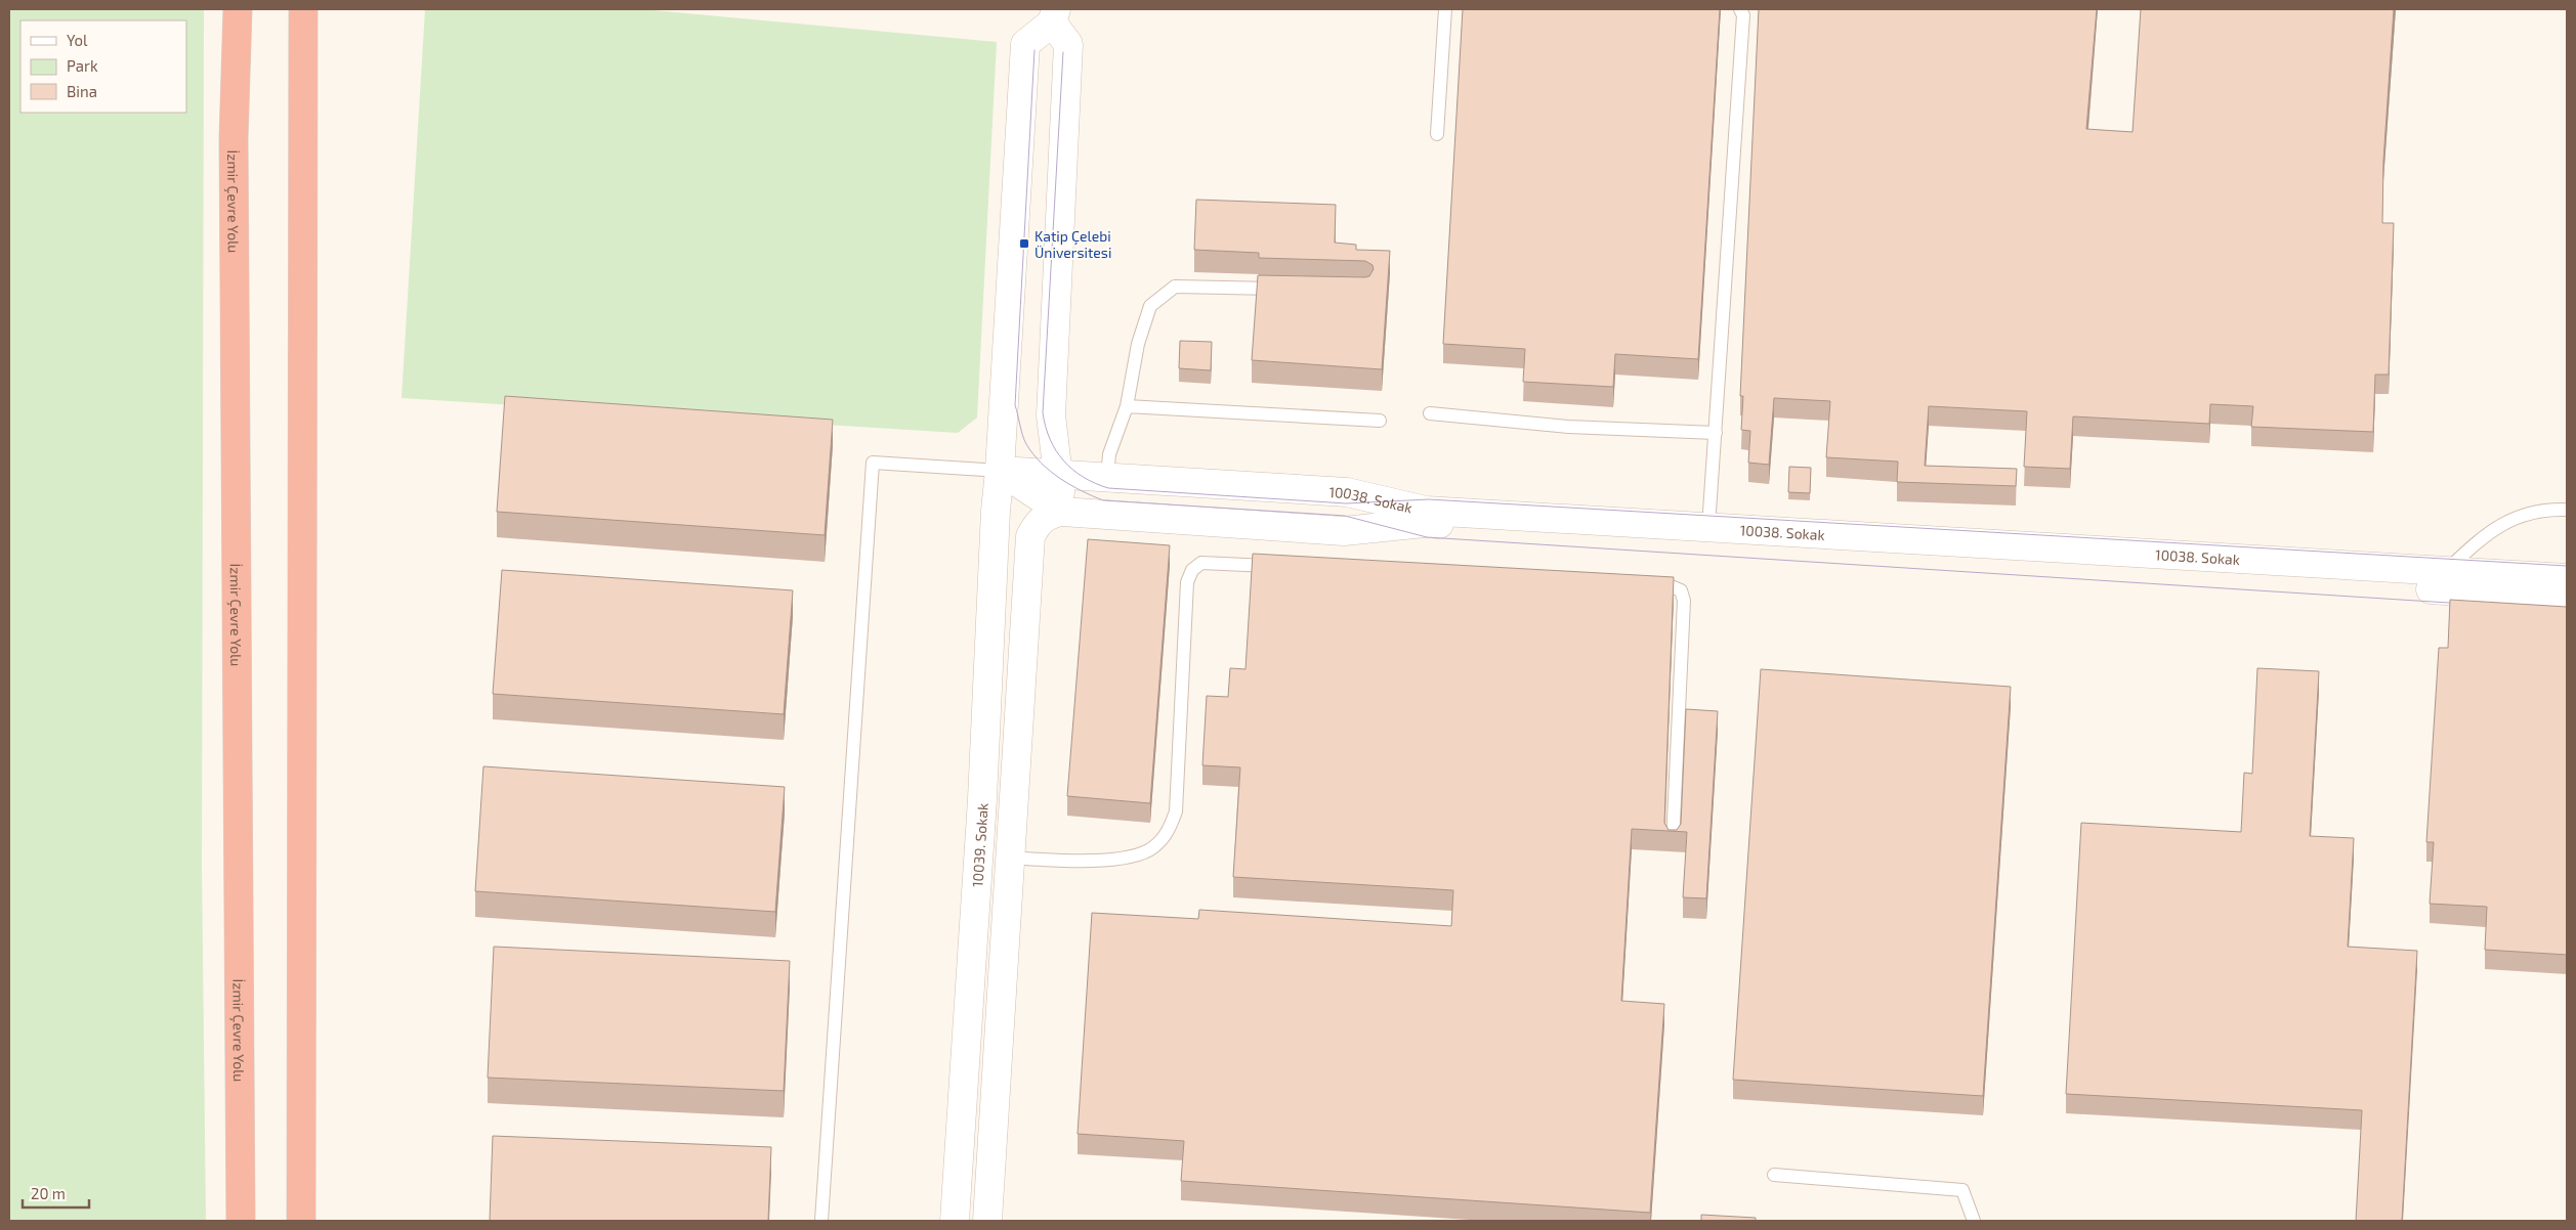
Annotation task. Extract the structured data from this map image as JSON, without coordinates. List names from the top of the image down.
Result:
{
  "streets": {
    "highway": ["İzmir Çevre Yolu"],
    "street": ["10038. Sokak", "10039. Sokak"]
  },
  "crossings": [
    ["10038. Sokak", "10039. Sokak"]
  ],
  "places": {
    "transit": ["Katip Çelebi Üniversitesi"]
  },
  "legend": ["Yol", "Park", "Bina"],
  "scale_bar": "20 m"
}
